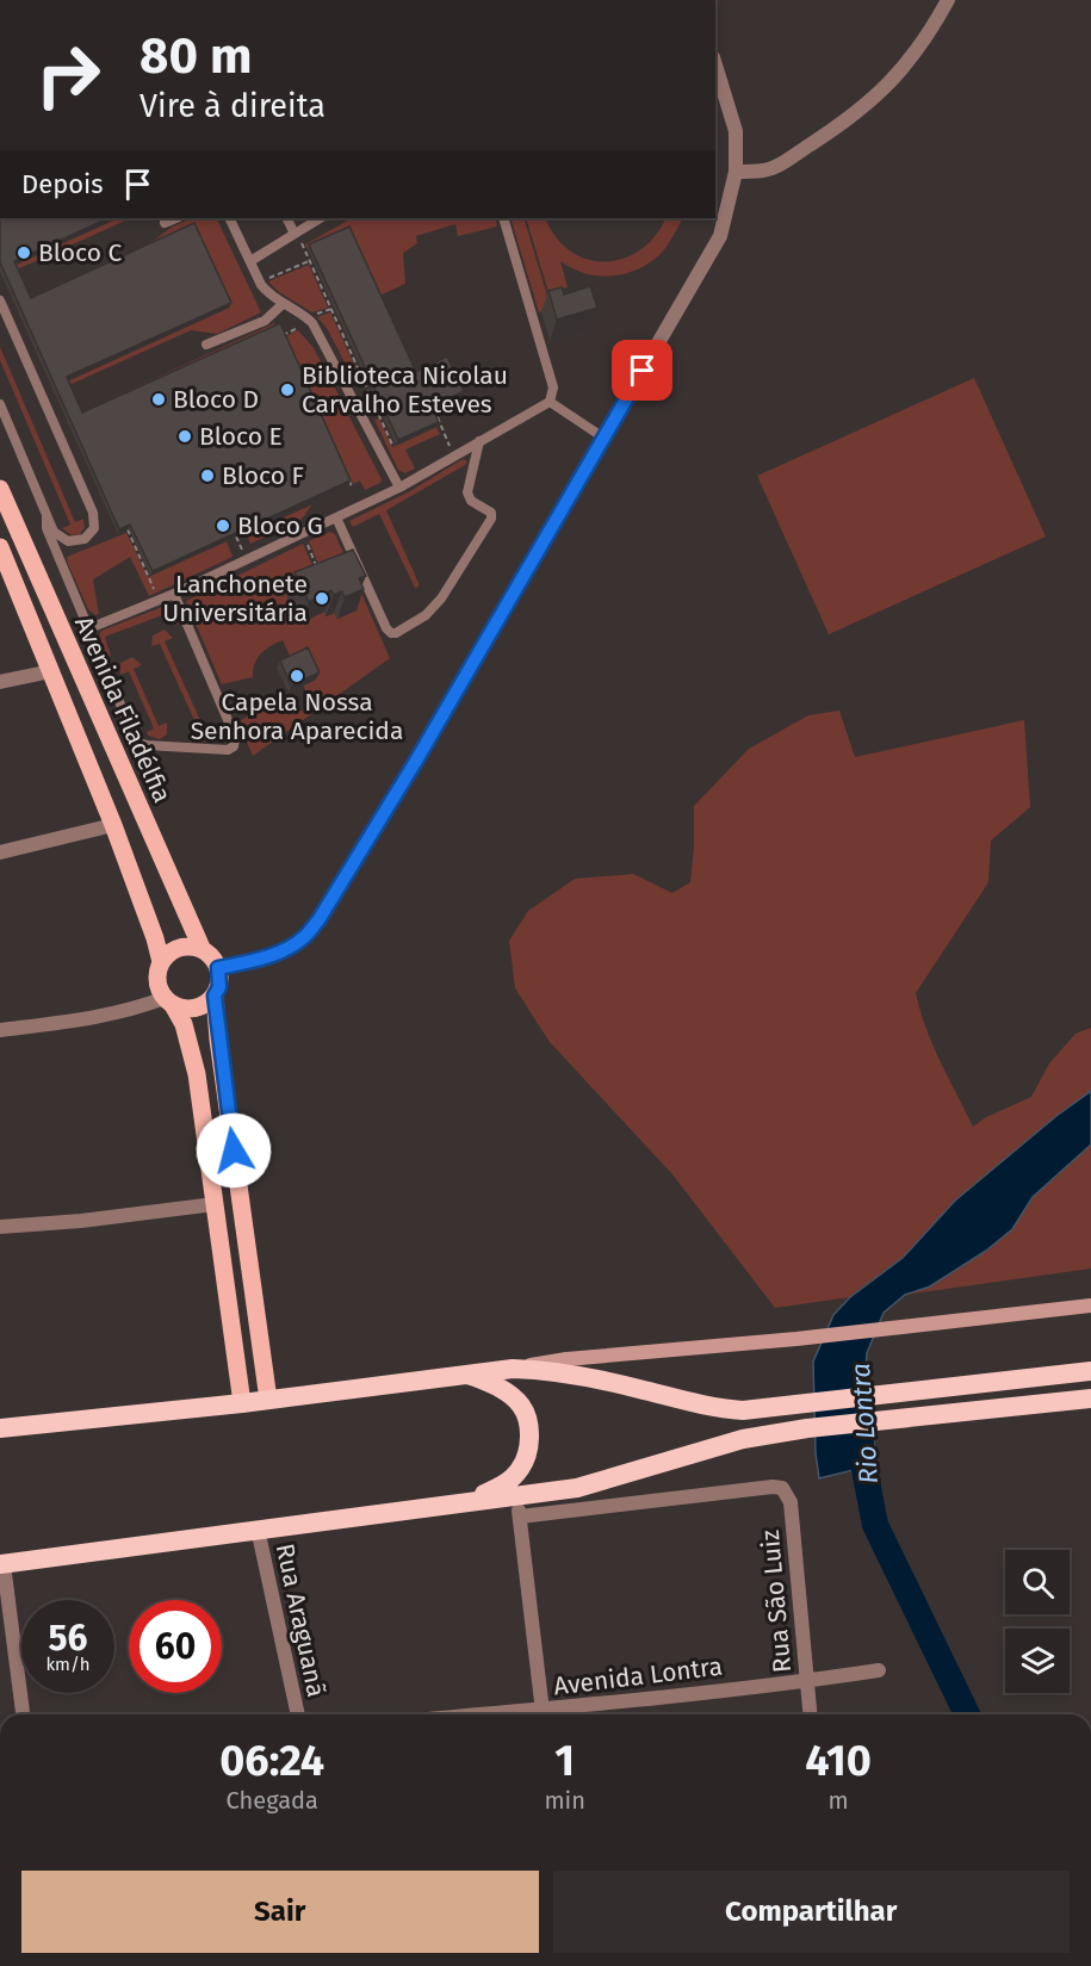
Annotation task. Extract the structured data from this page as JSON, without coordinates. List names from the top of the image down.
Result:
{
  "streets": {
    "main road": ["Avenida Filadélfia"],
    "street": ["Rua São Luiz", "Rua Araguanã", "Avenida Lontra"]
  },
  "crossings": [
    ["Rua São Luiz", "Avenida Lontra"]
  ],
  "water": ["Rio Lontra"],
  "places": [
    "Bloco C",
    "Biblioteca Nicolau Carvalho Esteves",
    "Bloco D",
    "Bloco E",
    "Bloco F",
    "Bloco G",
    "Lanchonete Universitária",
    "Capela Nossa Senhora Aparecida"
  ],
  "page": {
    "turn": ["80 m", "Vire à direita"],
    "then": "Depois",
    "speed": "56 km/h",
    "limit": "60",
    "eta": [
      "06:24",
      "Chegada",
      "1",
      "min",
      "410",
      "m"
    ],
    "buttons": ["Sair", "Compartilhar"]
  }
}
